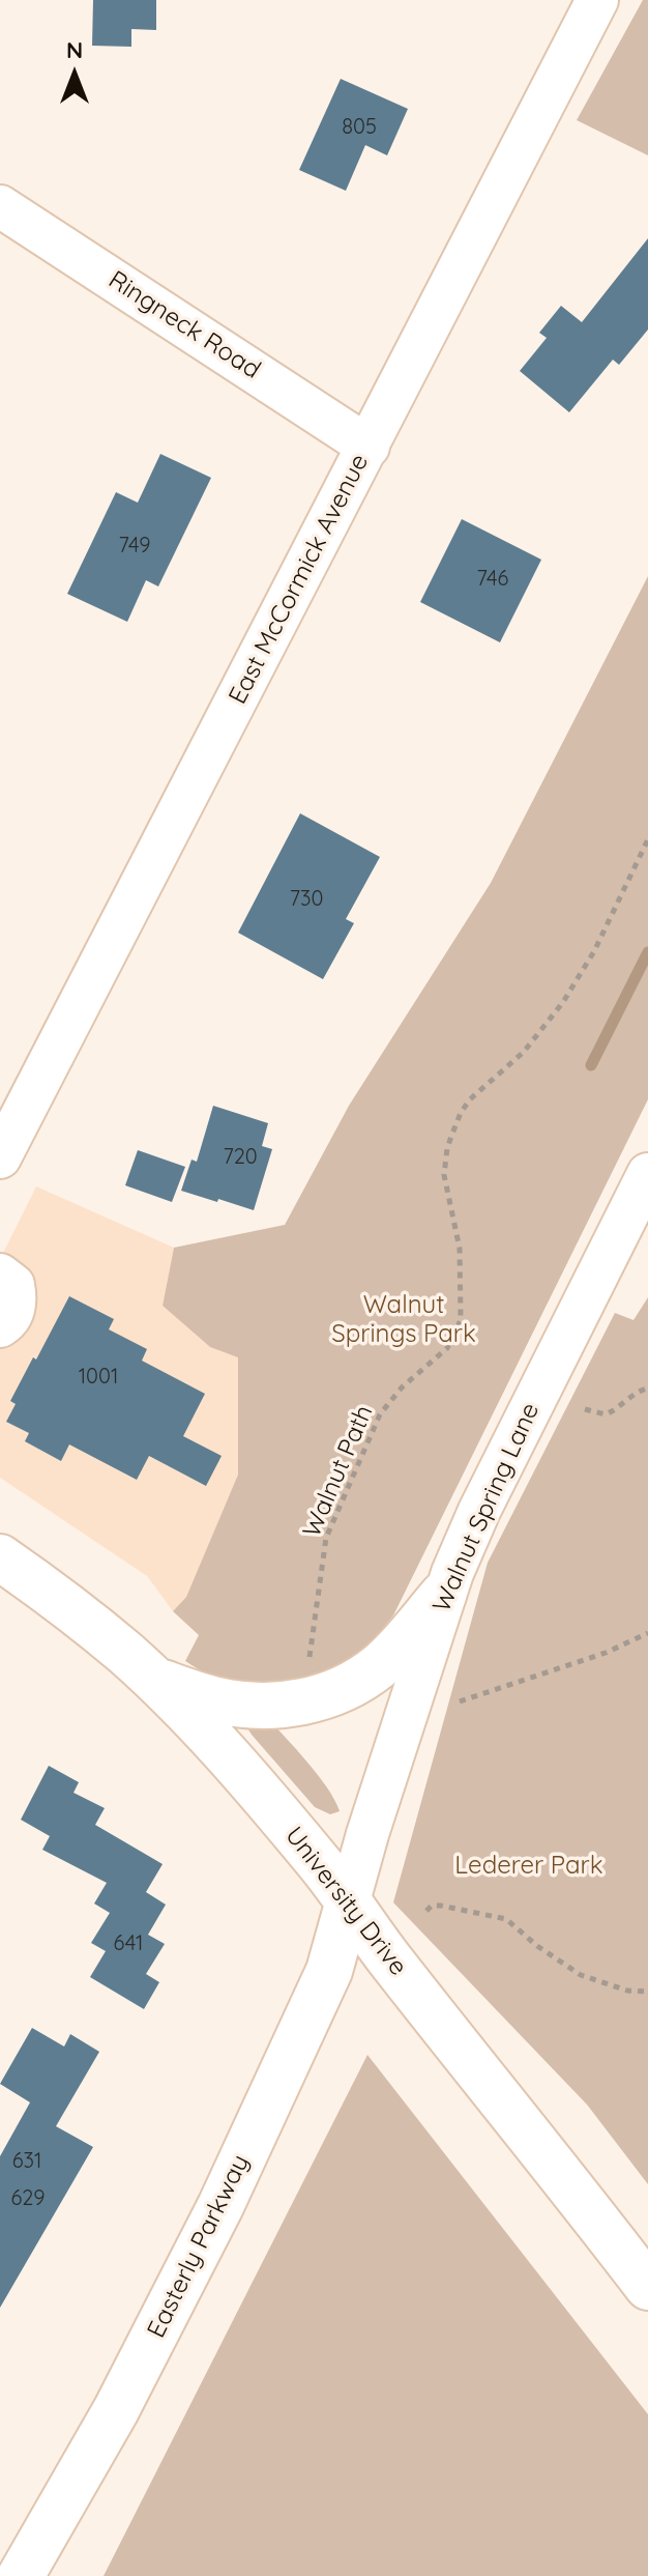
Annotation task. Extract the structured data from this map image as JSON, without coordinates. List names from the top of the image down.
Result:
{
  "streets": {
    "main road": ["University Drive", "Easterly Parkway"],
    "street": ["Ringneck Road", "East McCormick Avenue", "Walnut Spring Lane"],
    "path": ["Walnut Path"]
  },
  "crossings": [
    ["Ringneck Road", "East McCormick Avenue"],
    ["Walnut Spring Lane", "University Drive"],
    ["Walnut Spring Lane", "Easterly Parkway"],
    ["University Drive", "Easterly Parkway"]
  ],
  "parks": ["Walnut Springs Park", "Lederer Park"],
  "house_numbers": [
    "805",
    "749",
    "746",
    "730",
    "720",
    "1001",
    "641",
    "631",
    "629"
  ],
  "north": "top"
}
